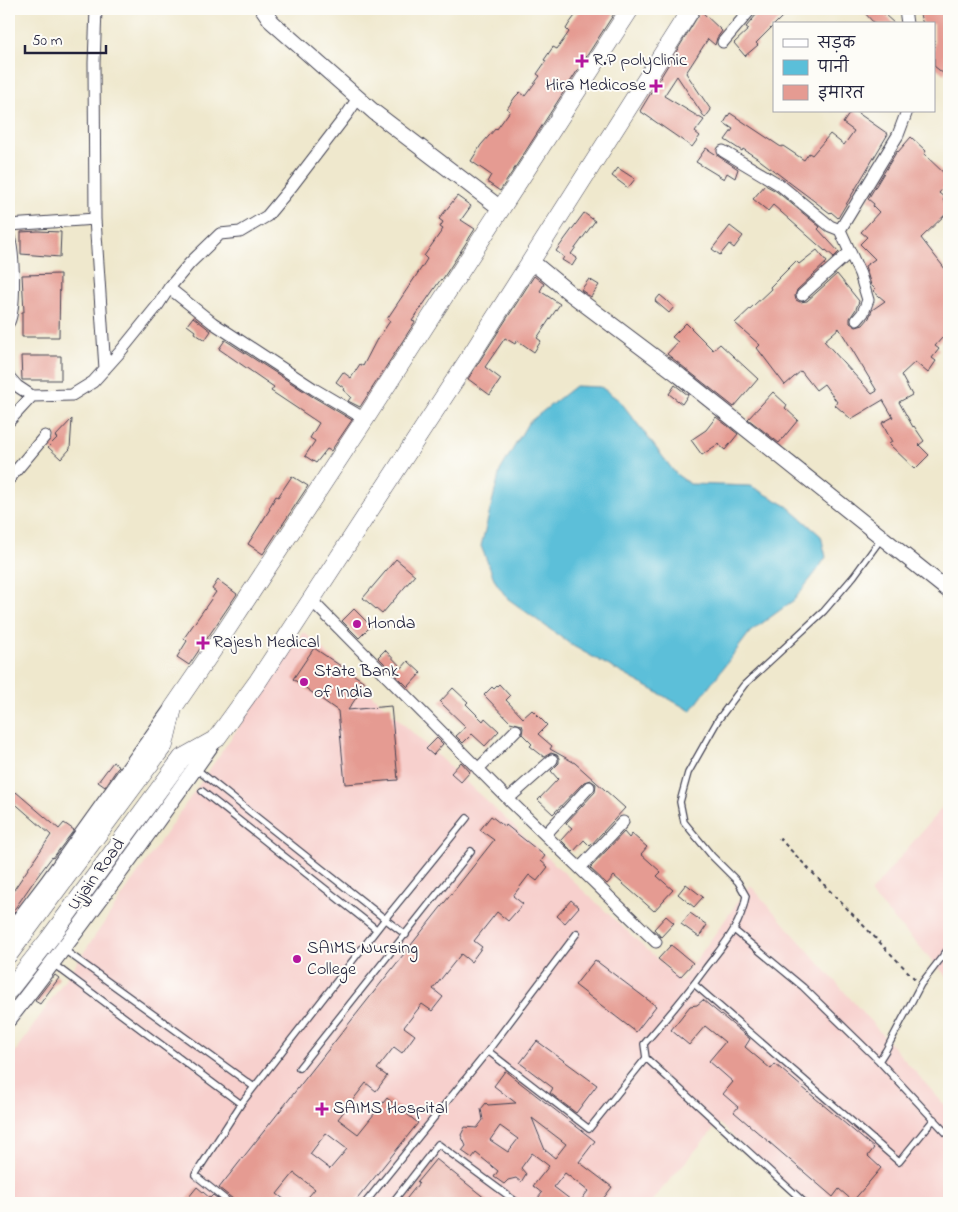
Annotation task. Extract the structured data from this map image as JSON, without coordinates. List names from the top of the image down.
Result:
{
  "streets": {
    "main road": ["Ujjain Road"]
  },
  "places": {
    "health": [
      "R.P polyclinic",
      "Hira Medicose",
      "Rajesh Medical",
      "SAIMS Hospital"
    ],
    "other": ["Honda", "State Bank of India", "SAIMS Nursing College"]
  },
  "legend": ["सड़क", "पानी", "इमारत"],
  "scale_bar": "50 m"
}
